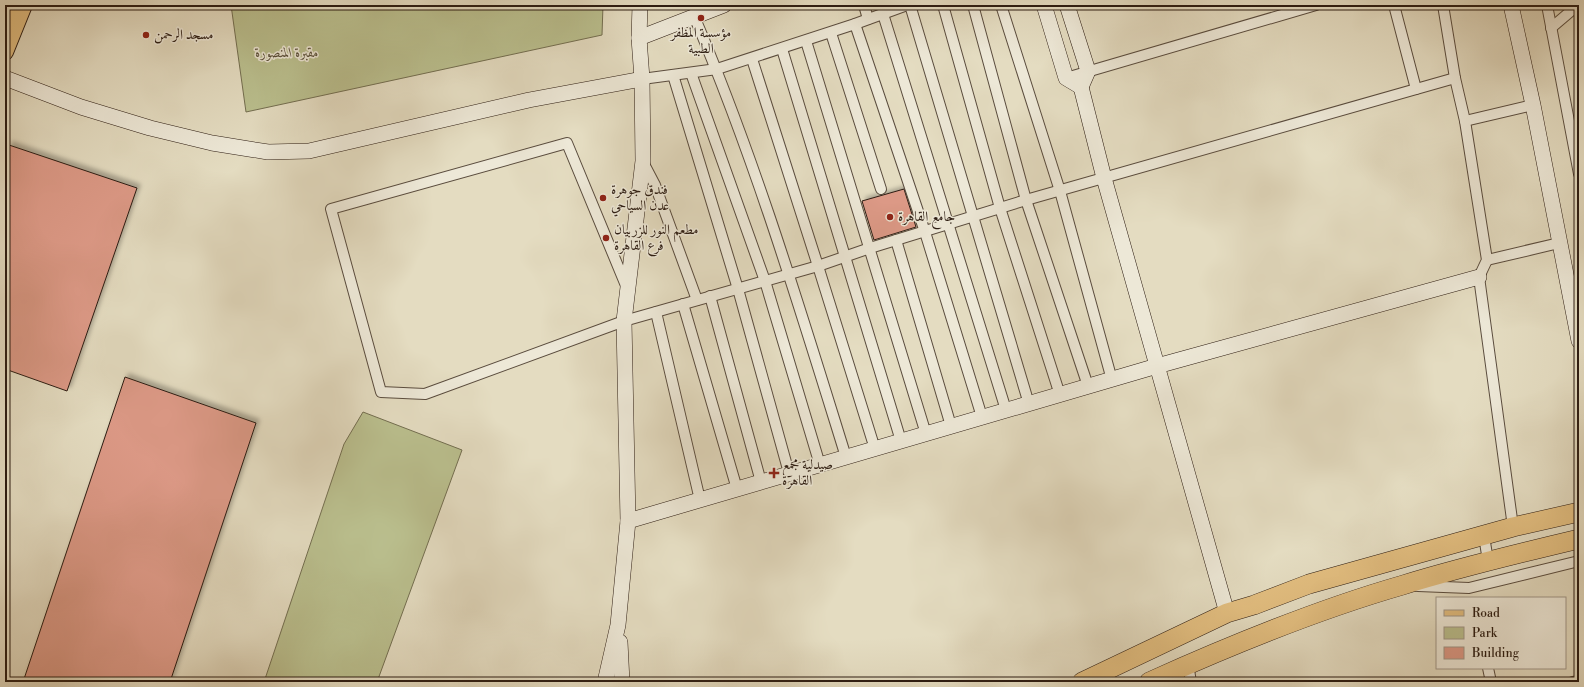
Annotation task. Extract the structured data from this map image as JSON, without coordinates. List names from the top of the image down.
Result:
{
  "parks": ["مقبرة المنصورة"],
  "places": {
    "other": [
      "مؤسسة المظفر الطبية",
      "مسجد الرحمن",
      "فندق جوهرة عدن السياحي",
      "جامع القاهرة",
      "مطعم النور للزربيان فرع القاهرة"
    ],
    "health": ["صيدلية مجمع القاهرة"]
  },
  "legend": ["Road", "Park", "Building"]
}
